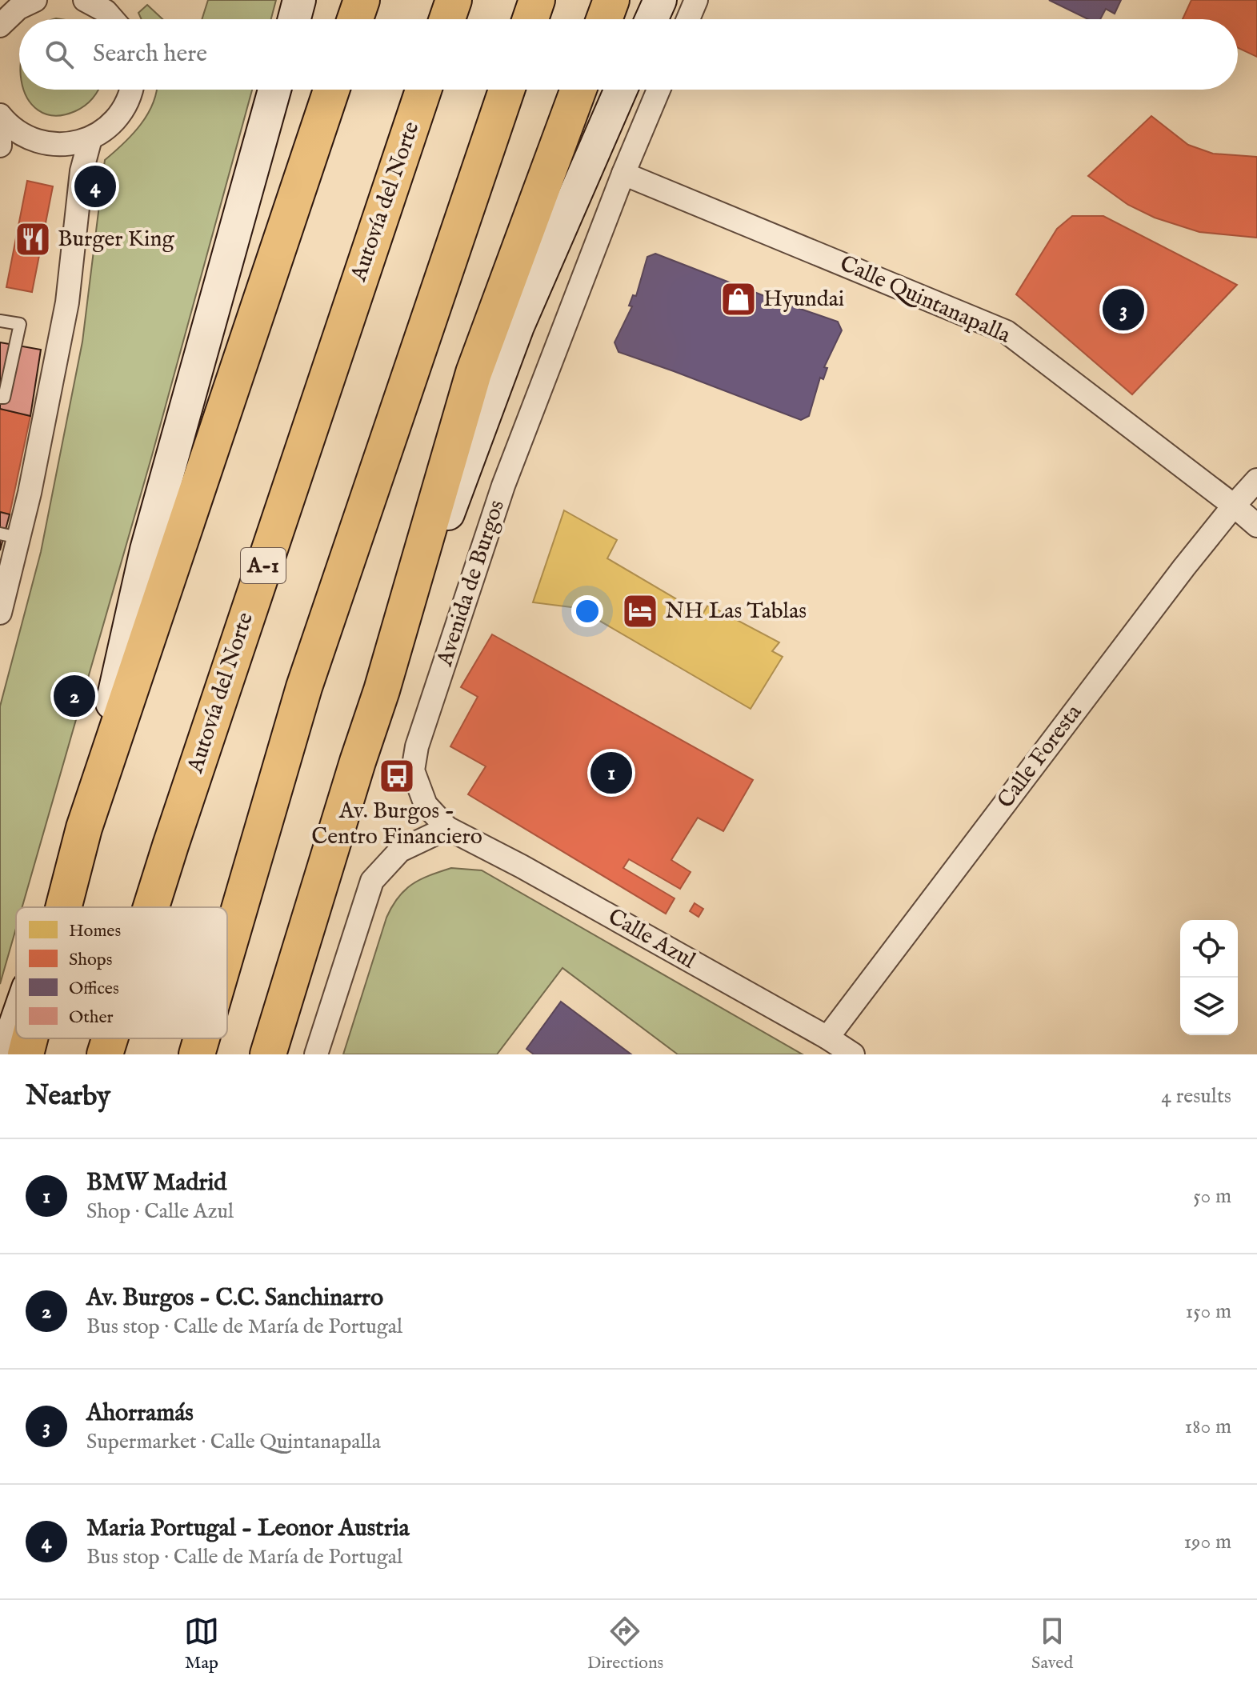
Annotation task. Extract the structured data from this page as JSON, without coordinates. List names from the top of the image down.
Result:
{
  "streets": {
    "highway": ["Autovía del Norte", "A-1"],
    "street": [
      "Calle Quintanapalla",
      "Avenida de Burgos",
      "Calle Foresta",
      "Calle Azul"
    ]
  },
  "crossings": [
    ["Calle Quintanapalla", "Avenida de Burgos"],
    ["Calle Quintanapalla", "Calle Foresta"],
    ["Avenida de Burgos", "Calle Azul"],
    ["Calle Foresta", "Calle Azul"]
  ],
  "places": {
    "restaurant": ["Burger King"],
    "shop": ["Hyundai"],
    "hotel": ["NH Las Tablas"],
    "bus stop": ["Av. Burgos - Centro Financiero"]
  },
  "legend": [
    "Homes",
    "Shops",
    "Offices",
    "Other"
  ],
  "page": {
    "search": "Search here",
    "pins": [
      "4",
      "3",
      "2",
      "1"
    ],
    "heading": ["Nearby", "4 results"],
    "list": [
      {
        "mark": "1",
        "name": "BMW Madrid",
        "note": "Shop · Calle Azul",
        "value": "50 m"
      },
      {
        "mark": "2",
        "name": "Av. Burgos - C.C. Sanchinarro",
        "note": "Bus stop · Calle de María de Portugal",
        "value": "150 m"
      },
      {
        "mark": "3",
        "name": "Ahorramás",
        "note": "Supermarket · Calle Quintanapalla",
        "value": "180 m"
      },
      {
        "mark": "4",
        "name": "Maria Portugal - Leonor Austria",
        "note": "Bus stop · Calle de María de Portugal",
        "value": "190 m"
      }
    ],
    "nav": ["Map", "Directions", "Saved"]
  }
}
